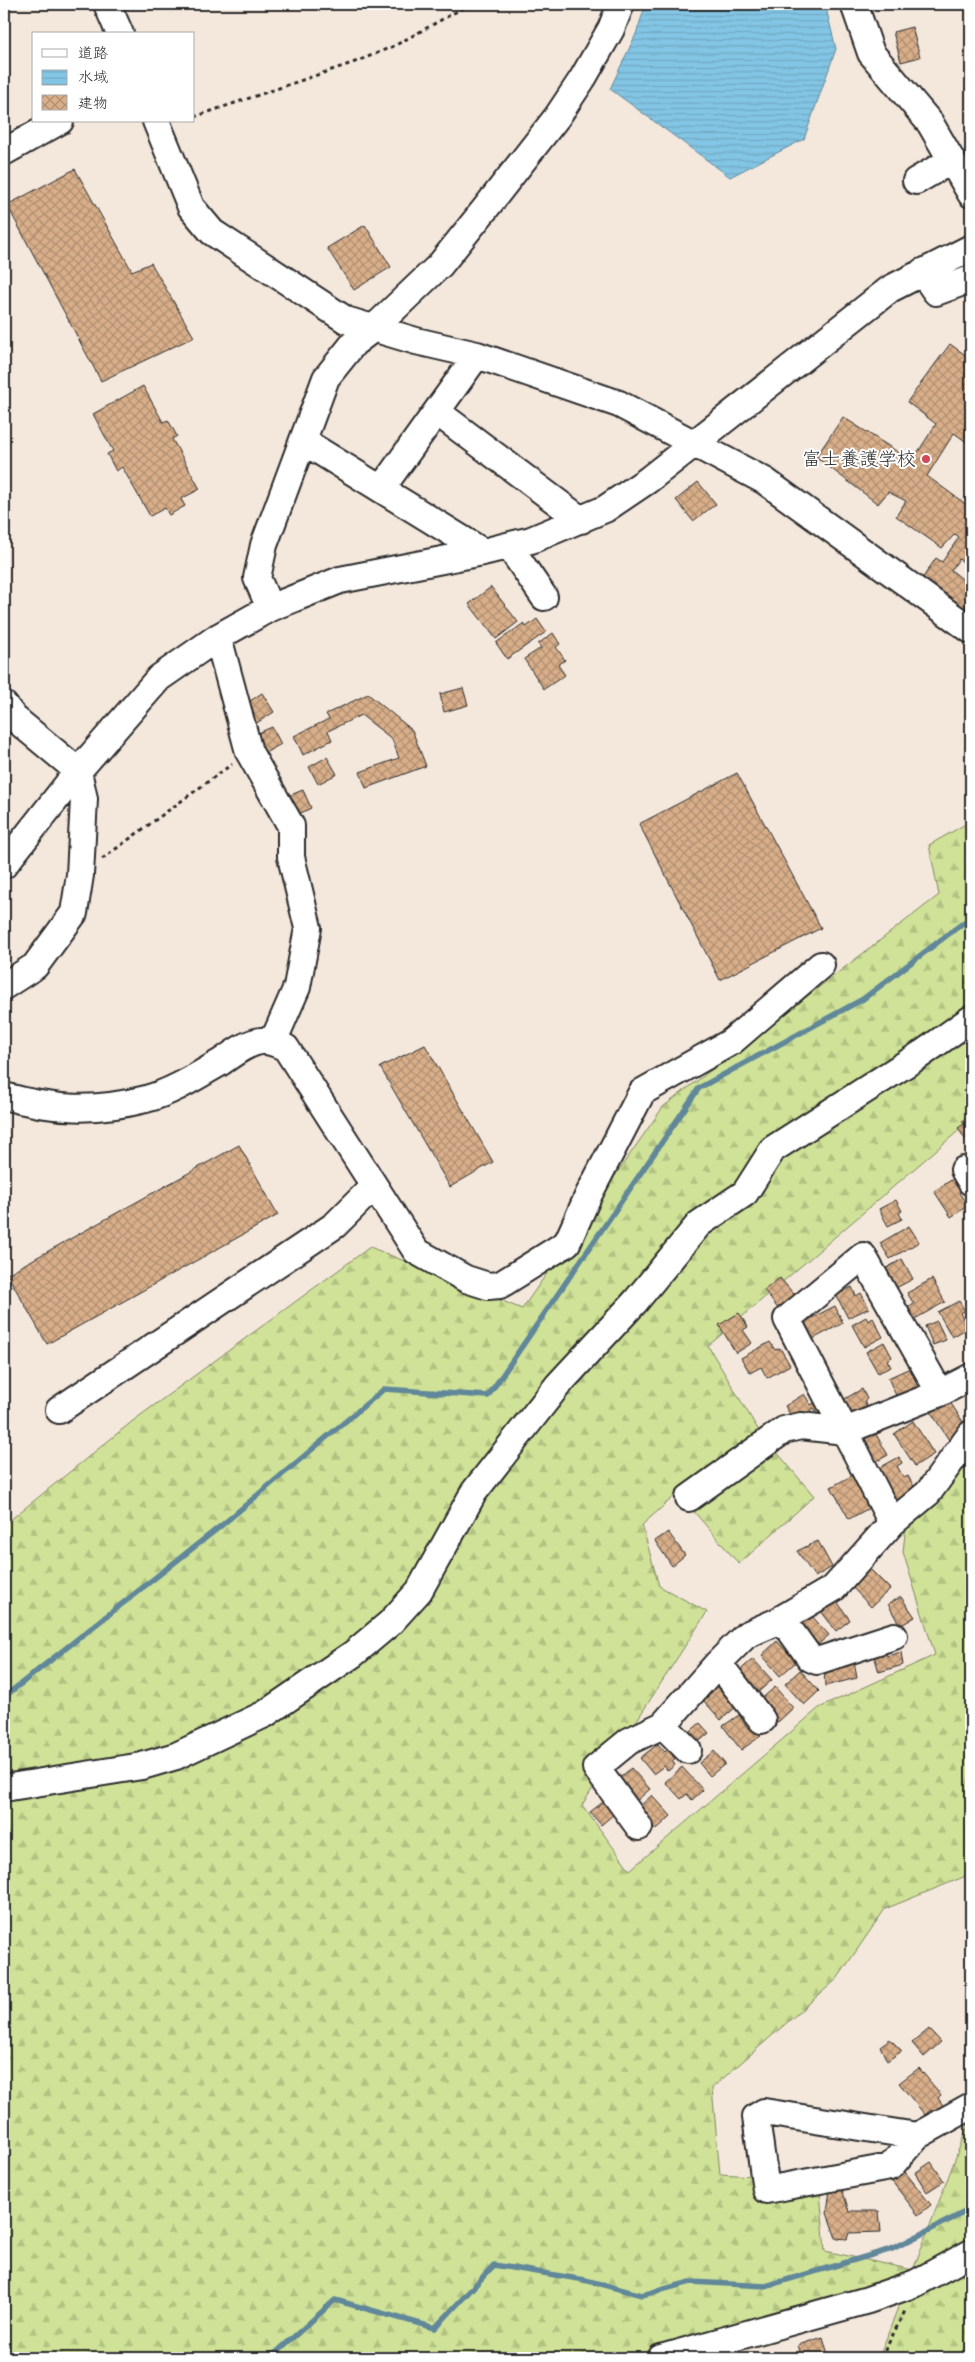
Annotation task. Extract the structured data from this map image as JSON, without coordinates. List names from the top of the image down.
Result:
{
  "places": ["富士養護学校"],
  "legend": ["道路", "水域", "建物"]
}
